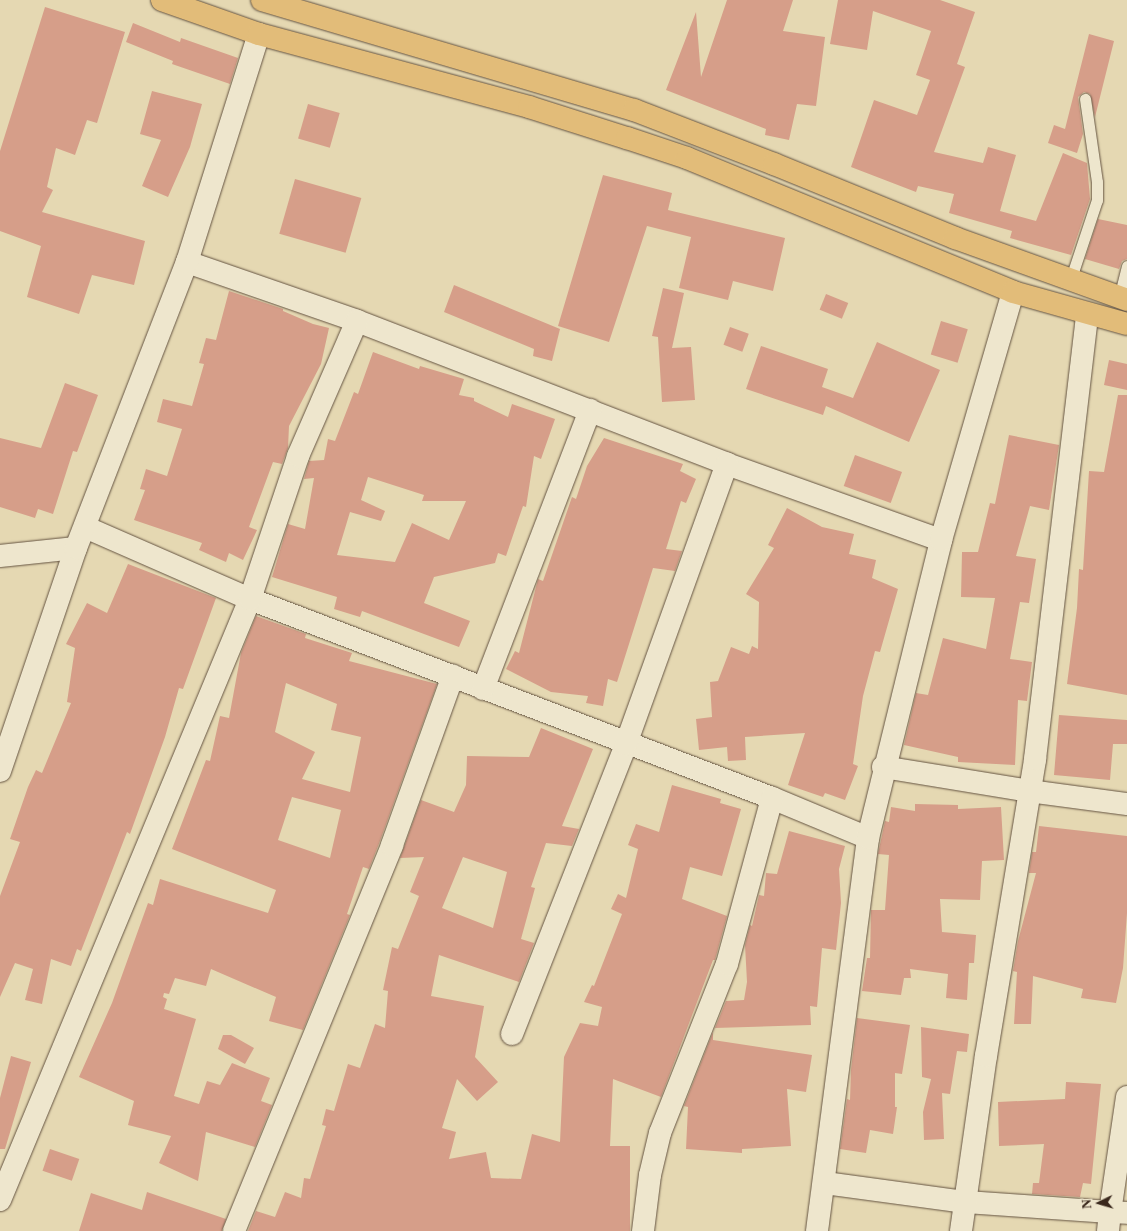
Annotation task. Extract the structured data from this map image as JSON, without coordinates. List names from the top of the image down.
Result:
{
  "north": "left"
}
